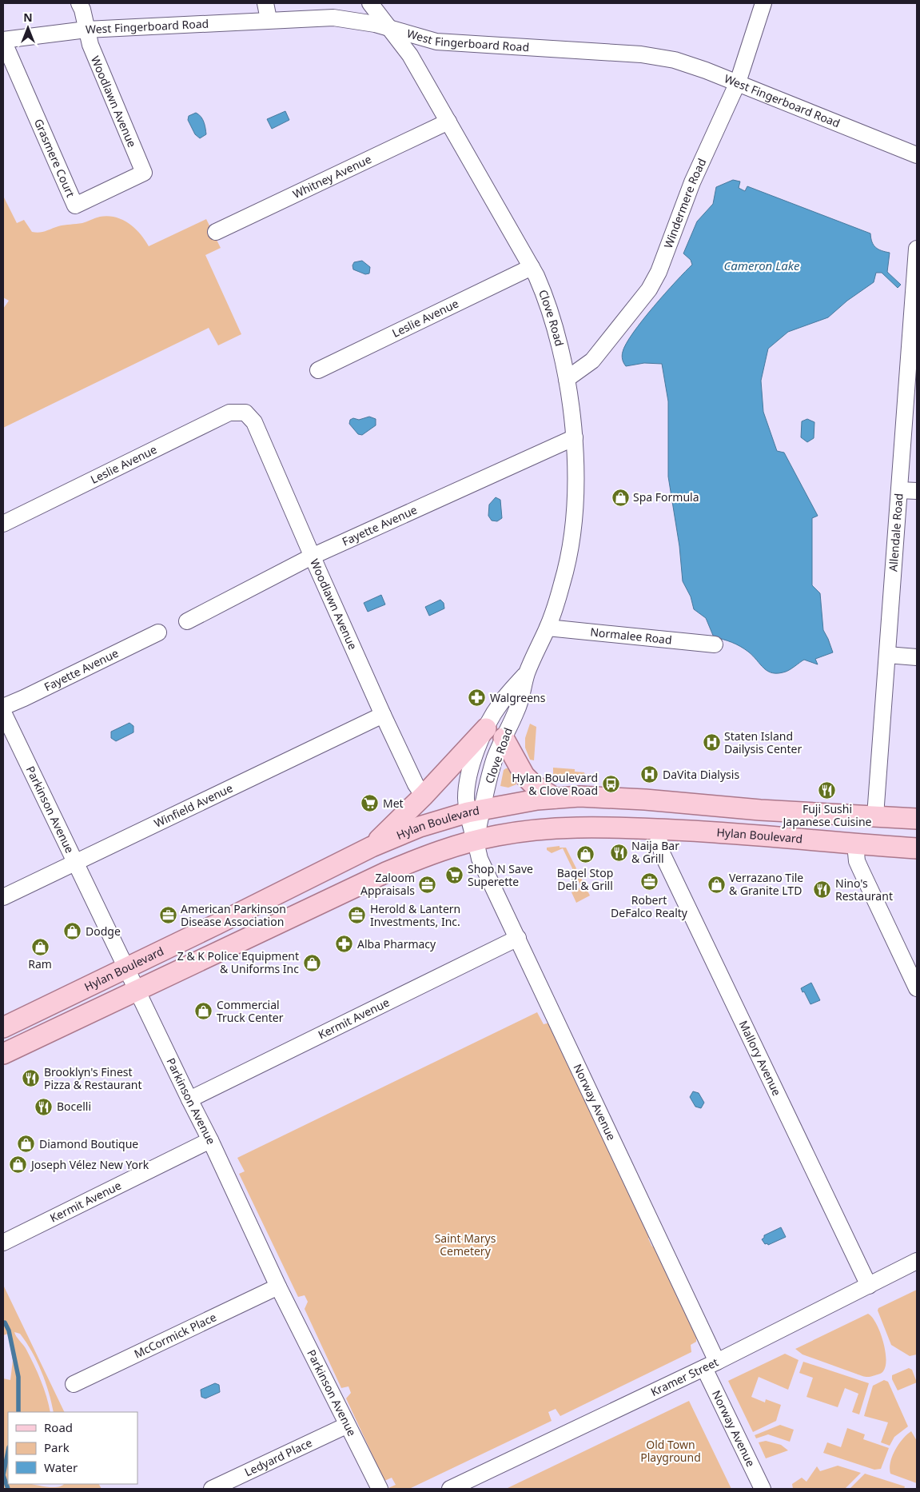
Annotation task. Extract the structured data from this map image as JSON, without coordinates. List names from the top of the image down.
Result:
{
  "streets": {
    "main road": ["Hylan Boulevard"],
    "street": [
      "West Fingerboard Road",
      "Woodlawn Avenue",
      "Grasmere Court",
      "Whitney Avenue",
      "Windermere Road",
      "Clove Road",
      "Leslie Avenue",
      "Fayette Avenue",
      "Allendale Road",
      "Normalee Road",
      "Winfield Avenue",
      "Parkinson Avenue",
      "Kermit Avenue",
      "Mallory Avenue",
      "Norway Avenue",
      "McCormick Place",
      "Kramer Street",
      "Ledyard Place"
    ]
  },
  "crossings": [
    ["West Fingerboard Road", "Woodlawn Avenue"],
    ["West Fingerboard Road", "Grasmere Court"],
    ["West Fingerboard Road", "Windermere Road"],
    ["West Fingerboard Road", "Clove Road"],
    ["Woodlawn Avenue", "Grasmere Court"],
    ["Woodlawn Avenue", "Leslie Avenue"],
    ["Woodlawn Avenue", "Fayette Avenue"],
    ["Woodlawn Avenue", "Winfield Avenue"],
    ["Whitney Avenue", "Clove Road"],
    ["Windermere Road", "Clove Road"],
    ["Clove Road", "Leslie Avenue"],
    ["Clove Road", "Fayette Avenue"],
    ["Clove Road", "Normalee Road"],
    ["Clove Road", "Hylan Boulevard"],
    ["Clove Road", "Norway Avenue"],
    ["Allendale Road", "Hylan Boulevard"],
    ["Winfield Avenue", "Parkinson Avenue"],
    ["Parkinson Avenue", "Hylan Boulevard"],
    ["Parkinson Avenue", "Kermit Avenue"],
    ["Parkinson Avenue", "McCormick Place"],
    ["Parkinson Avenue", "Ledyard Place"],
    ["Hylan Boulevard", "Mallory Avenue"],
    ["Hylan Boulevard", "Norway Avenue"],
    ["Kermit Avenue", "Norway Avenue"],
    ["Mallory Avenue", "Kramer Street"],
    ["Norway Avenue", "Kramer Street"]
  ],
  "water": ["Cameron Lake"],
  "parks": ["Saint Marys Cemetery", "Old Town Playground"],
  "places": {
    "shop": [
      "Spa Formula",
      "Bagel Stop Deli & Grill",
      "Verrazano Tile & Granite LTD",
      "Dodge",
      "Ram",
      "Z & K Police Equipment & Uniforms Inc",
      "Commercial Truck Center",
      "Diamond Boutique",
      "Joseph Vélez New York"
    ],
    "pharmacy": ["Walgreens", "Alba Pharmacy"],
    "hospital": ["Staten Island Dailysis Center", "DaVita Dialysis"],
    "bus stop": ["Hylan Boulevard & Clove Road"],
    "restaurant": [
      "Fuji Sushi Japanese Cuisine",
      "Naija Bar & Grill",
      "Nino's Restaurant",
      "Brooklyn's Finest Pizza & Restaurant",
      "Bocelli"
    ],
    "supermarket": ["Met", "Shop N Save Superette"],
    "office": [
      "Robert DeFalco Realty",
      "Zaloom Appraisals",
      "American Parkinson Disease Association",
      "Herold & Lantern Investments, Inc."
    ]
  },
  "legend": ["Road", "Park", "Water"],
  "north": "top"
}
